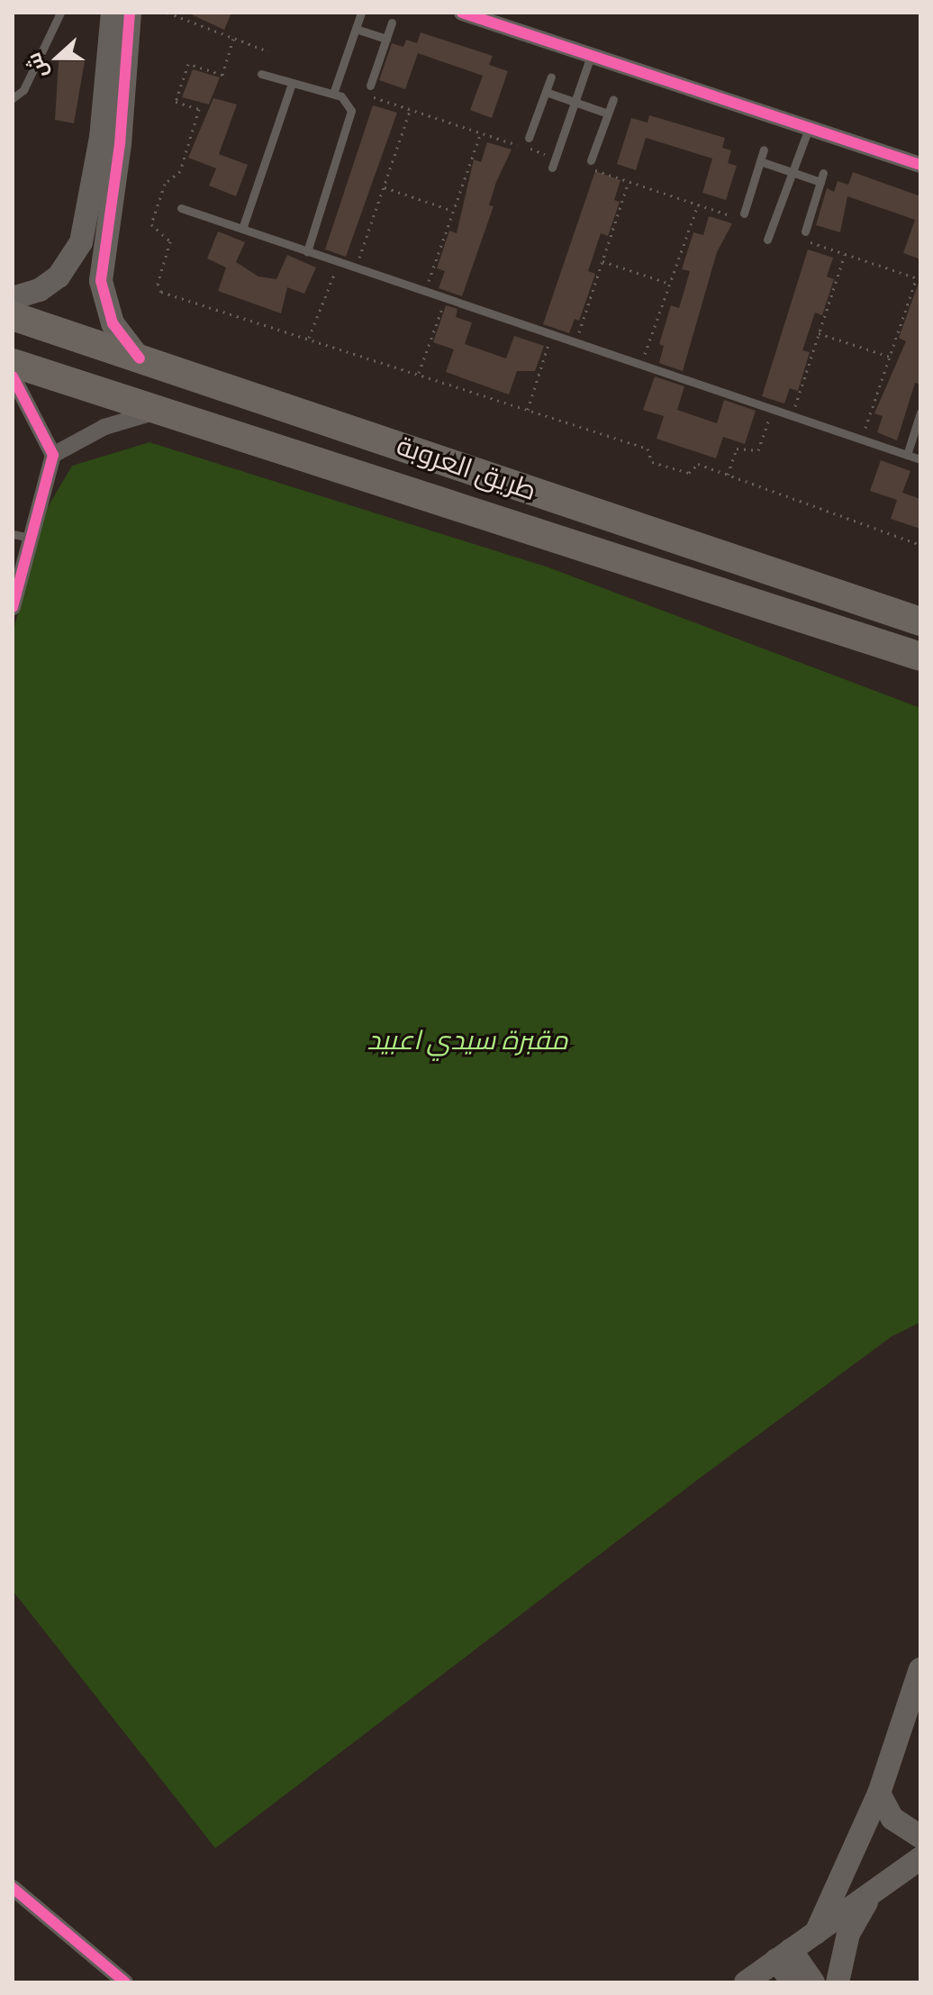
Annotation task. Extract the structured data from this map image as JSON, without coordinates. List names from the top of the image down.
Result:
{
  "streets": {
    "highway": ["طريق العروبة"]
  },
  "parks": ["مقبرة سيدي اعبيد"],
  "north": "left"
}
